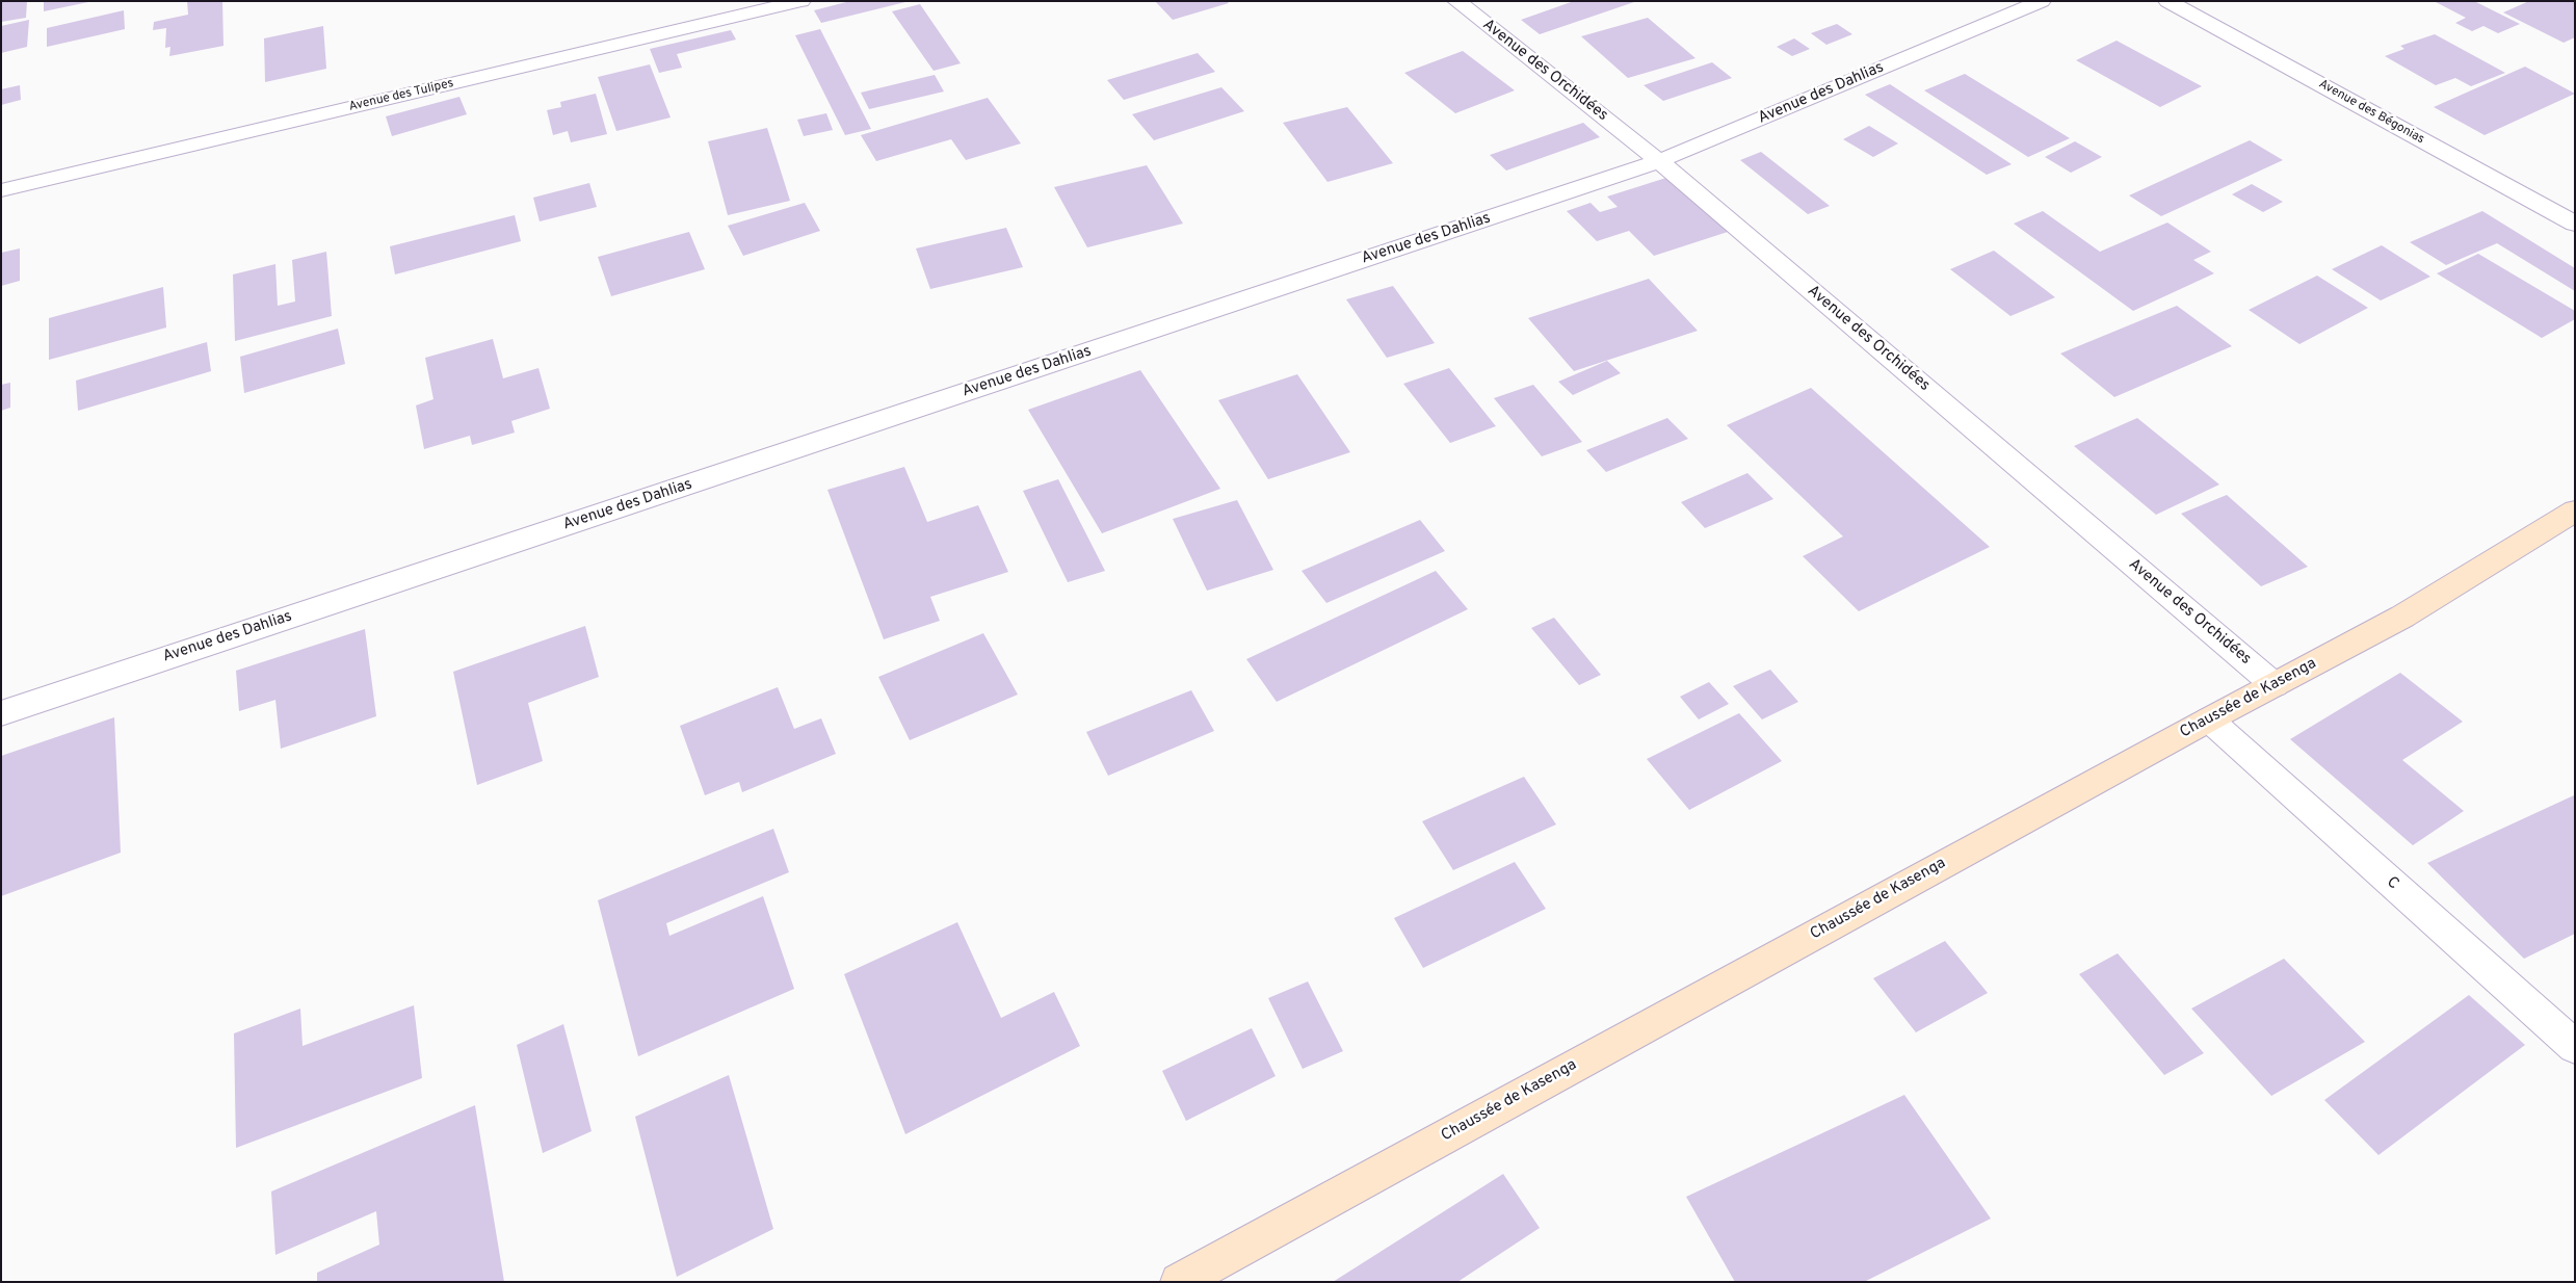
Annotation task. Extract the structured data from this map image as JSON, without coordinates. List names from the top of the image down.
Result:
{
  "streets": {
    "main road": ["Chaussée de Kasenga"],
    "street": [
      "Avenue des Orchidées",
      "Avenue des Dahlias",
      "Avenue des Tulipes",
      "Avenue des Bégonias",
      "C"
    ]
  },
  "crossings": [
    ["Avenue des Orchidées", "Avenue des Dahlias"],
    ["Avenue des Orchidées", "Chaussée de Kasenga"],
    ["Chaussée de Kasenga", "C"]
  ]
}
